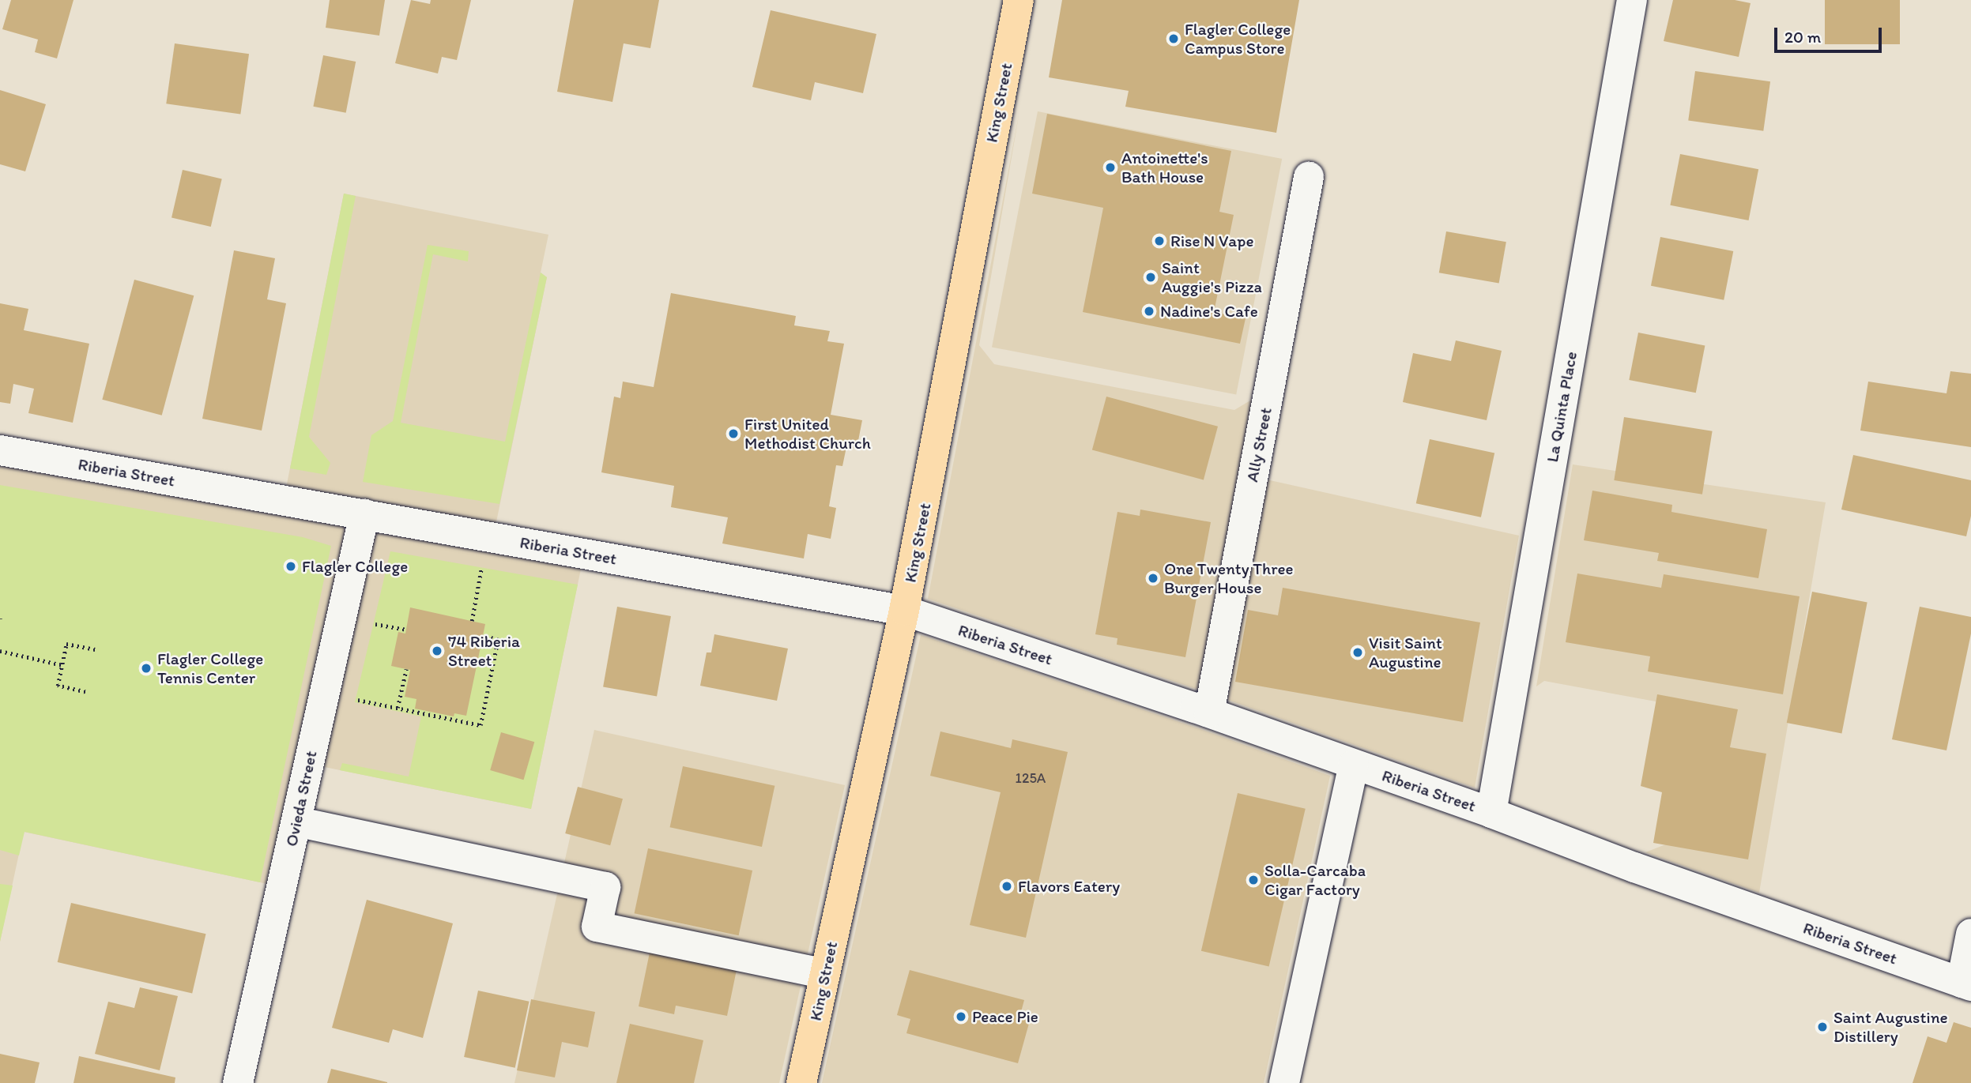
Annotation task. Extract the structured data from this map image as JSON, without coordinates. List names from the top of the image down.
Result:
{
  "streets": {
    "main road": ["King Street"],
    "street": [
      "La Quinta Place",
      "Ally Street",
      "Riberia Street",
      "Ovieda Street"
    ]
  },
  "crossings": [
    ["King Street", "Riberia Street"],
    ["La Quinta Place", "Riberia Street"],
    ["Ally Street", "Riberia Street"],
    ["Riberia Street", "Ovieda Street"]
  ],
  "places": [
    "Flagler College Campus Store",
    "Antoinette's Bath House",
    "Rise N Vape",
    "Saint Auggie's Pizza",
    "Nadine's Cafe",
    "First United Methodist Church",
    "Flagler College",
    "One Twenty Three Burger House",
    "74 Riberia Street",
    "Visit Saint Augustine",
    "Flagler College Tennis Center",
    "Solla-Carcaba Cigar Factory",
    "Flavors Eatery",
    "Peace Pie",
    "Saint Augustine Distillery"
  ],
  "house_numbers": ["125A"],
  "scale_bar": "20 m"
}
